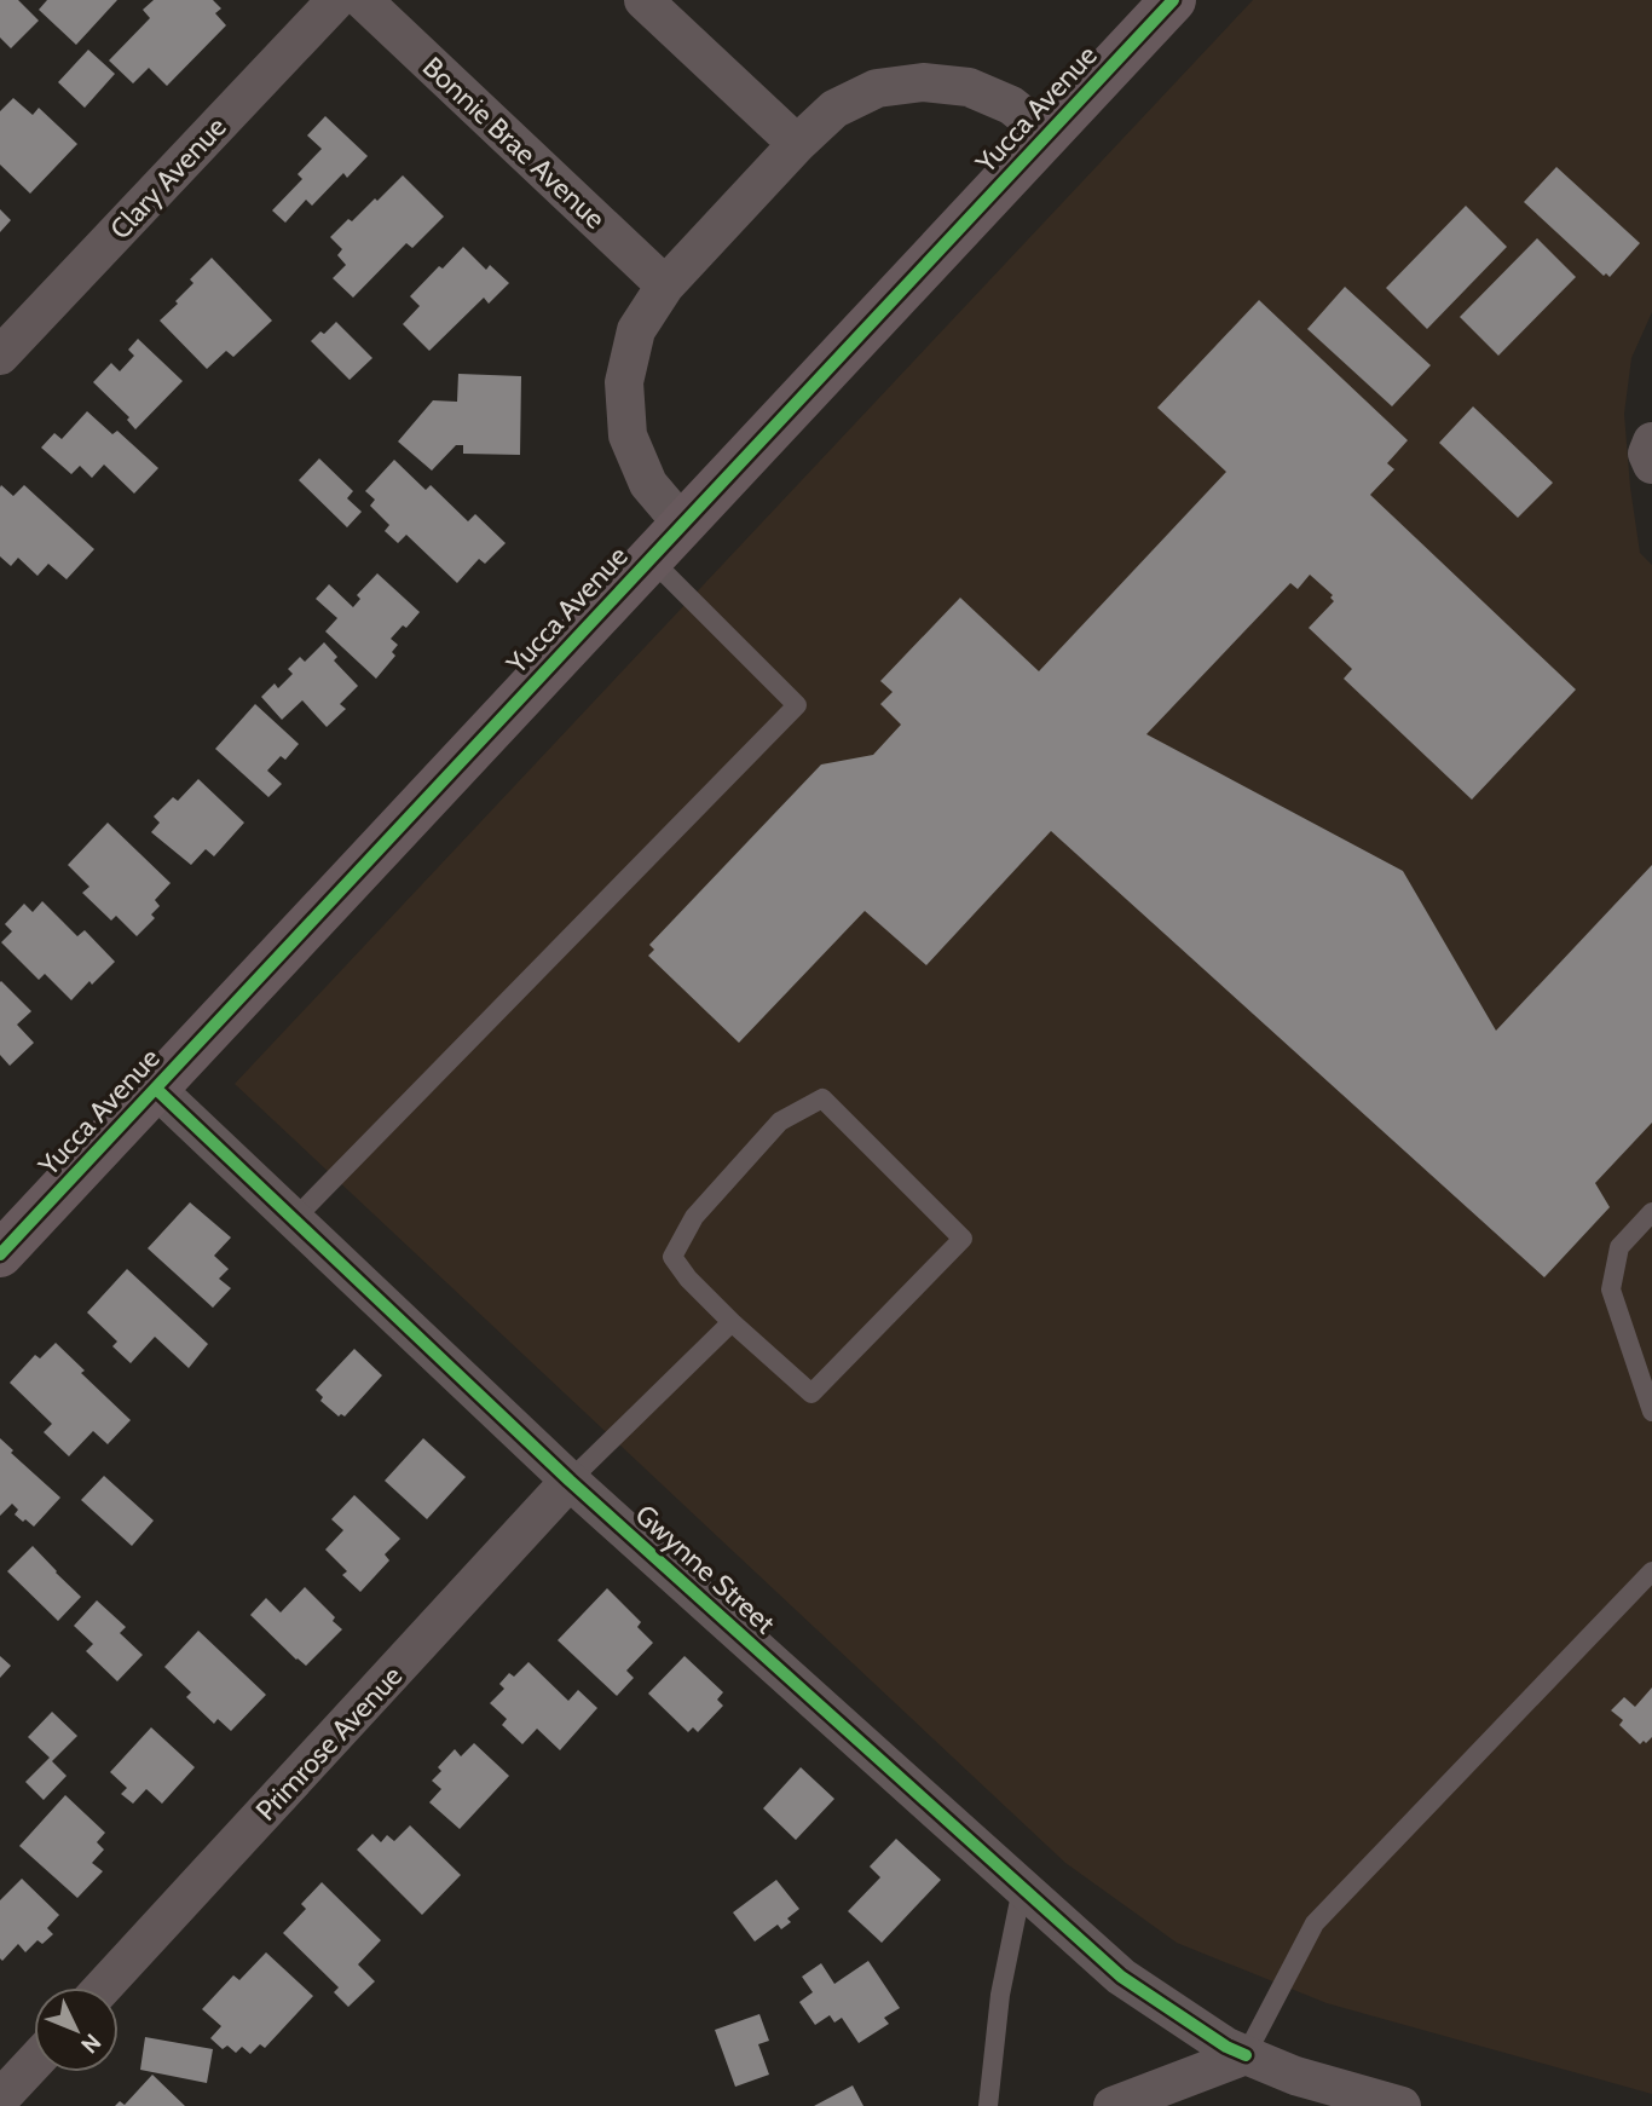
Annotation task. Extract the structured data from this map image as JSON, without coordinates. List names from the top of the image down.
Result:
{
  "streets": {
    "street": [
      "Yucca Avenue",
      "Bonnie Brae Avenue",
      "Clary Avenue",
      "Gwynne Street",
      "Primrose Avenue"
    ]
  },
  "crossings": [
    ["Yucca Avenue", "Bonnie Brae Avenue"],
    ["Yucca Avenue", "Gwynne Street"],
    ["Gwynne Street", "Primrose Avenue"]
  ],
  "north": "bottom right"
}
